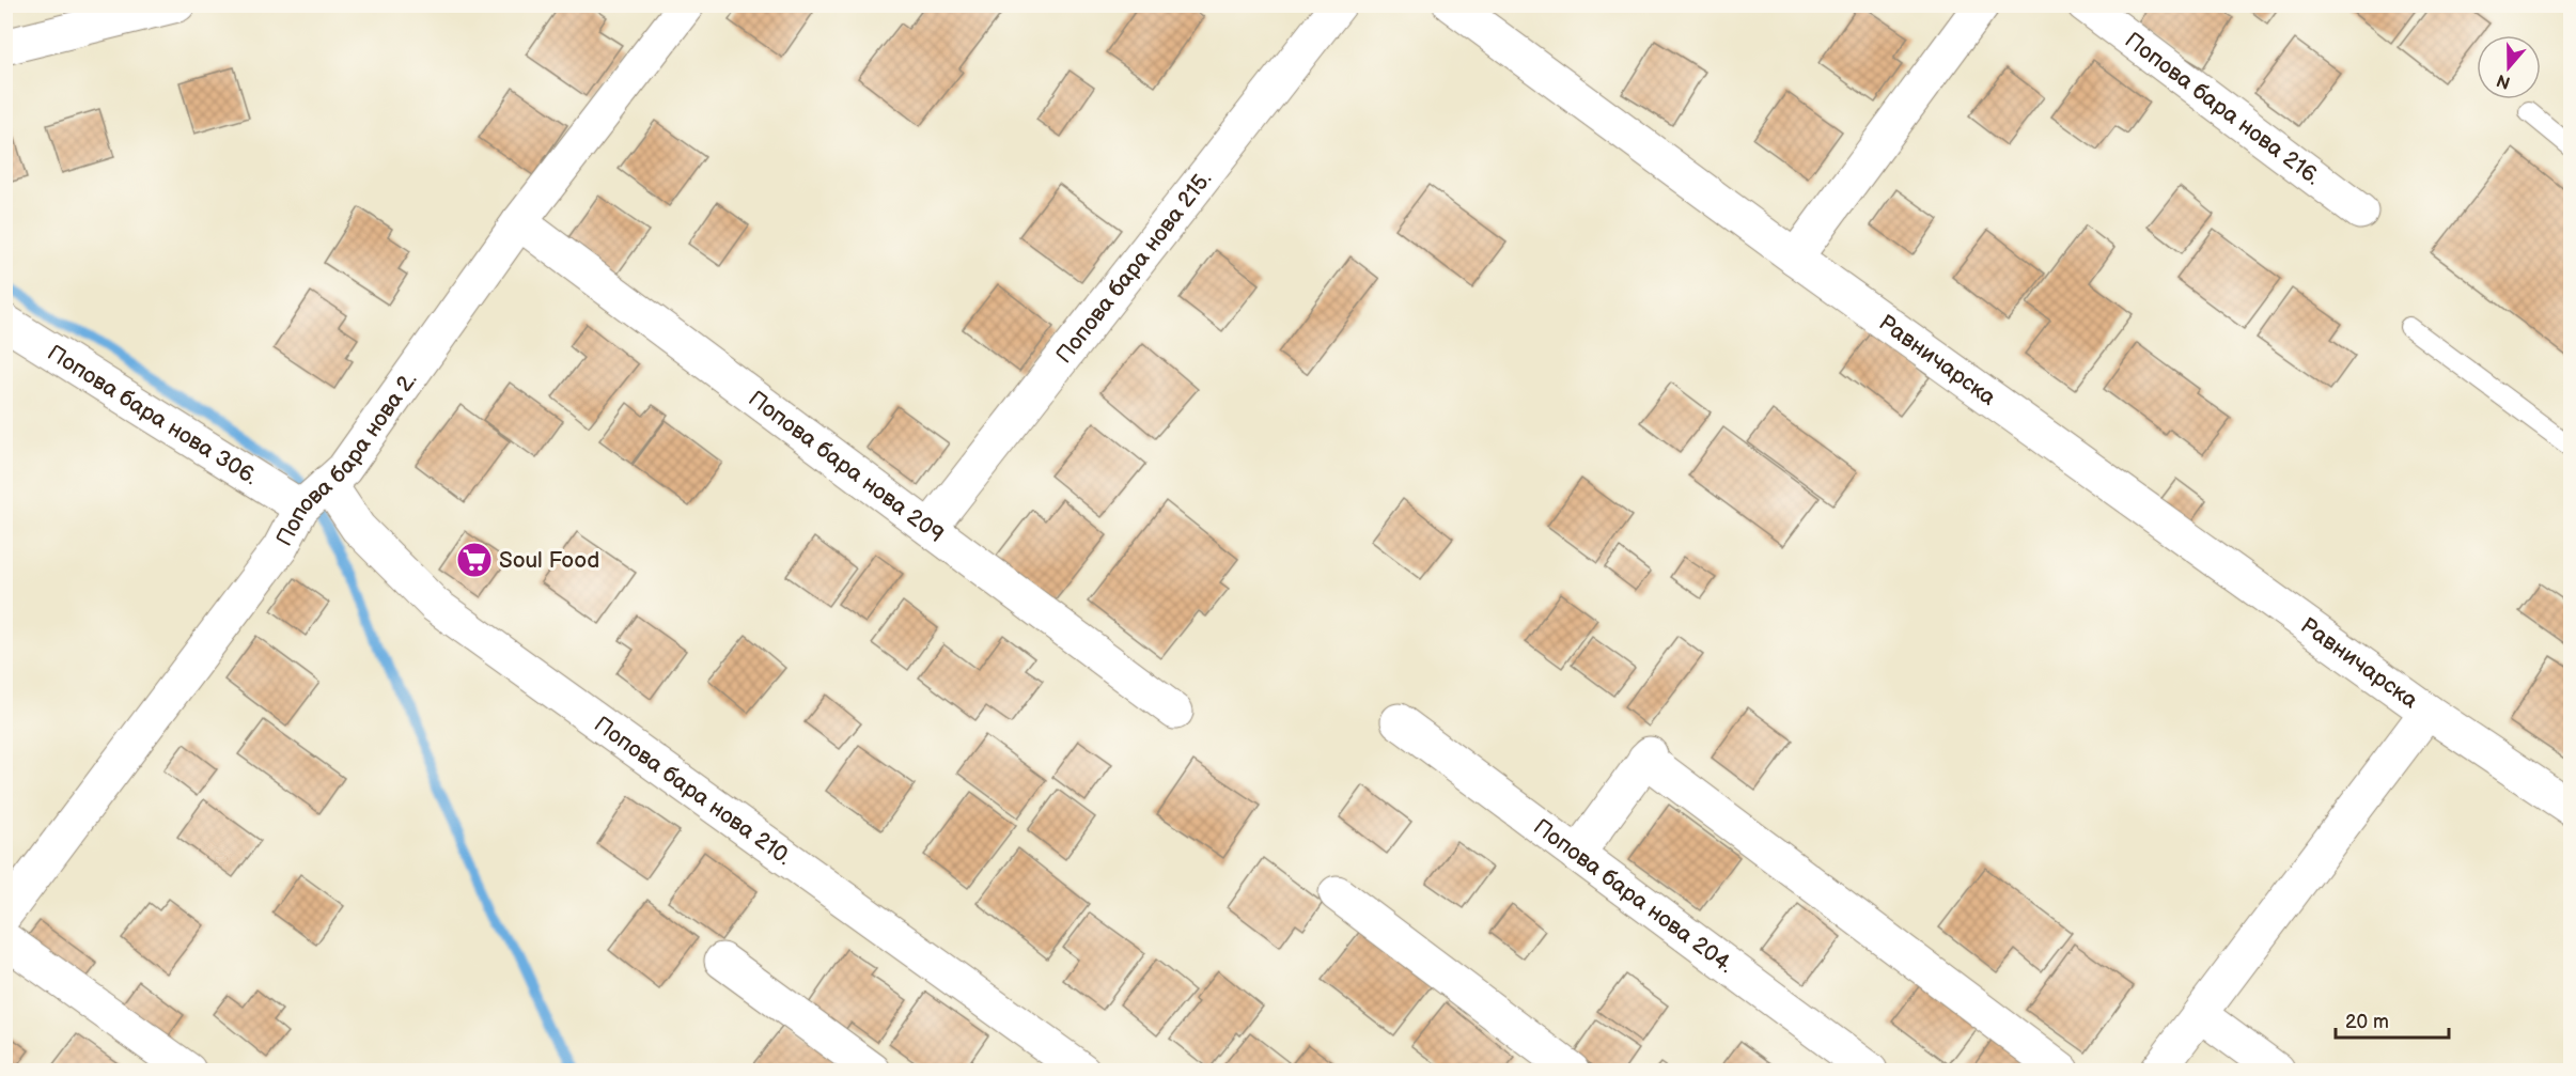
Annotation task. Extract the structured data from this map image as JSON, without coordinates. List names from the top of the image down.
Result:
{
  "streets": {
    "street": [
      "Попова бара нова 216.",
      "Попова бара нова 215.",
      "Равничарска",
      "Попова бара нова 306.",
      "Попова бара нова 2.",
      "Попова бара нова 209",
      "Попова бара нова 210.",
      "Попова бара нова 204."
    ]
  },
  "crossings": [
    ["Попова бара нова 215.", "Попова бара нова 209"],
    ["Попова бара нова 306.", "Попова бара нова 2."],
    ["Попова бара нова 306.", "Попова бара нова 210."],
    ["Попова бара нова 2.", "Попова бара нова 209"],
    ["Попова бара нова 2.", "Попова бара нова 210."]
  ],
  "places": {
    "supermarket": ["Soul Food"]
  },
  "scale_bar": "20 m",
  "north": "bottom"
}
